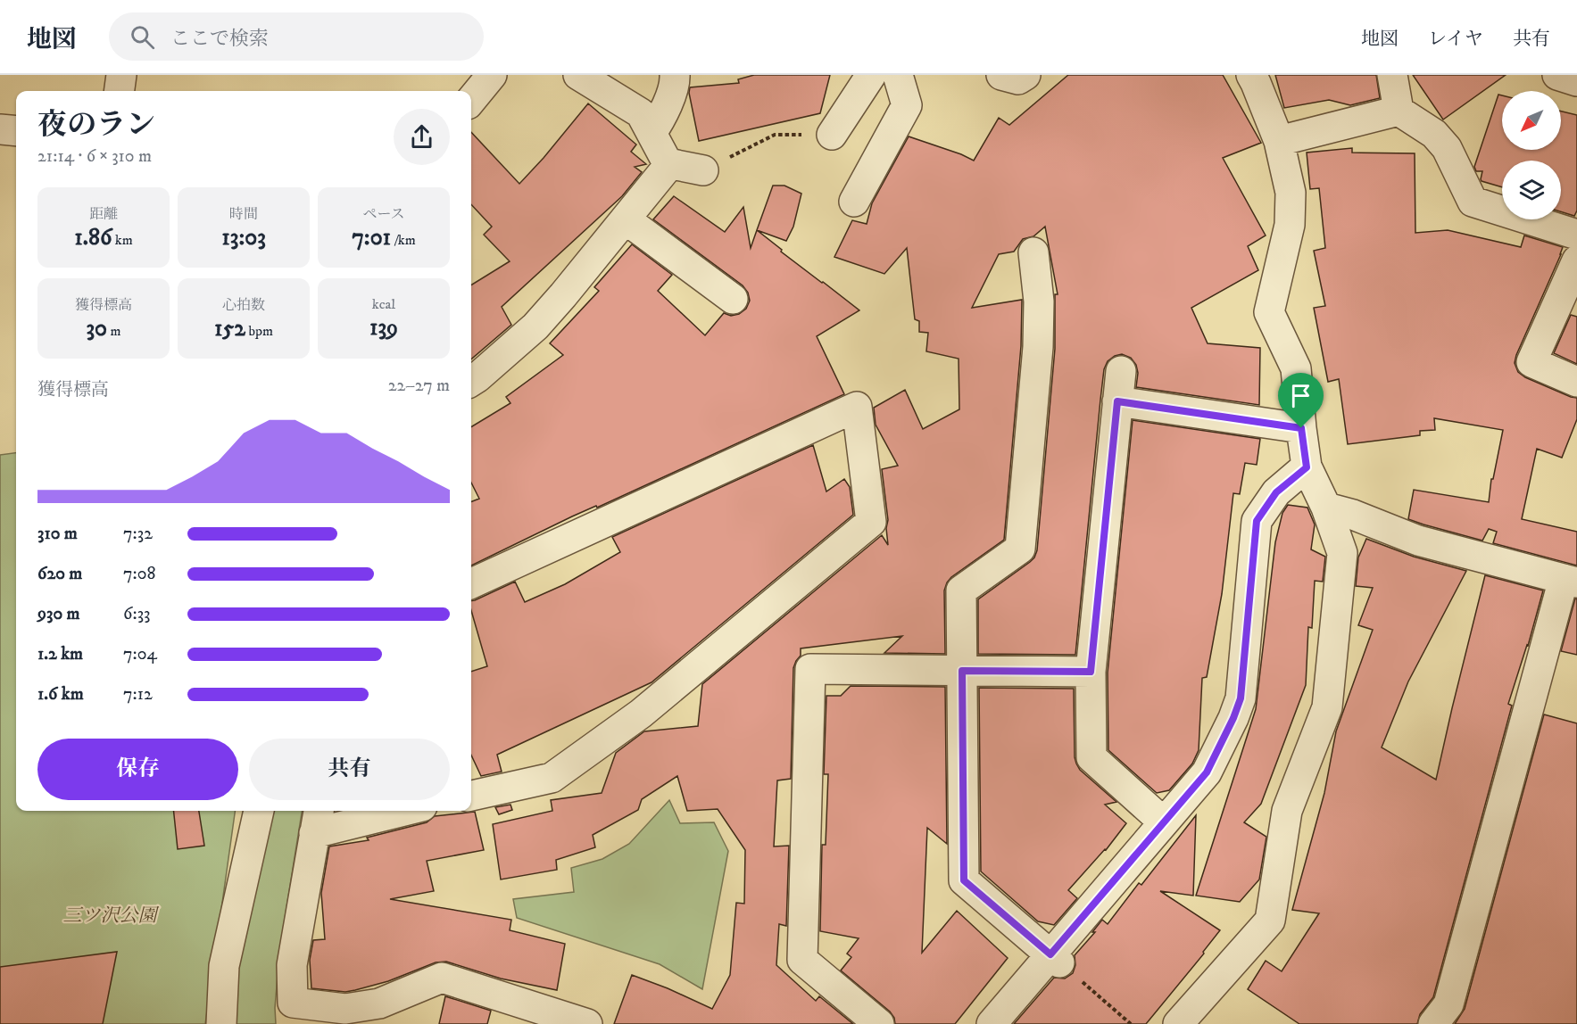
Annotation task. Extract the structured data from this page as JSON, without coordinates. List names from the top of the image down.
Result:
{
  "parks": ["三ツ沢公園"],
  "north": "bottom left",
  "page": {
    "header": "地図",
    "search": "ここで検索",
    "nav": ["地図", "レイヤ", "共有"],
    "heading": ["夜のラン", "21:14 · 6 × 310 m"],
    "stats": [
      ["距離", "1.86 km"],
      ["時間", "13:03"],
      ["ペース", "7:01 /km"],
      ["獲得標高", "30 m"],
      ["心拍数", "152 bpm"],
      ["kcal", "139"]
    ],
    "chart": ["獲得標高", "22–27 m"],
    "list": [
      {
        "name": "310 m",
        "note": "7:32"
      },
      {
        "name": "620 m",
        "note": "7:08"
      },
      {
        "name": "930 m",
        "note": "6:33"
      },
      {
        "name": "1.2 km",
        "note": "7:04"
      },
      {
        "name": "1.6 km",
        "note": "7:12"
      }
    ],
    "buttons": ["保存", "共有"]
  }
}
